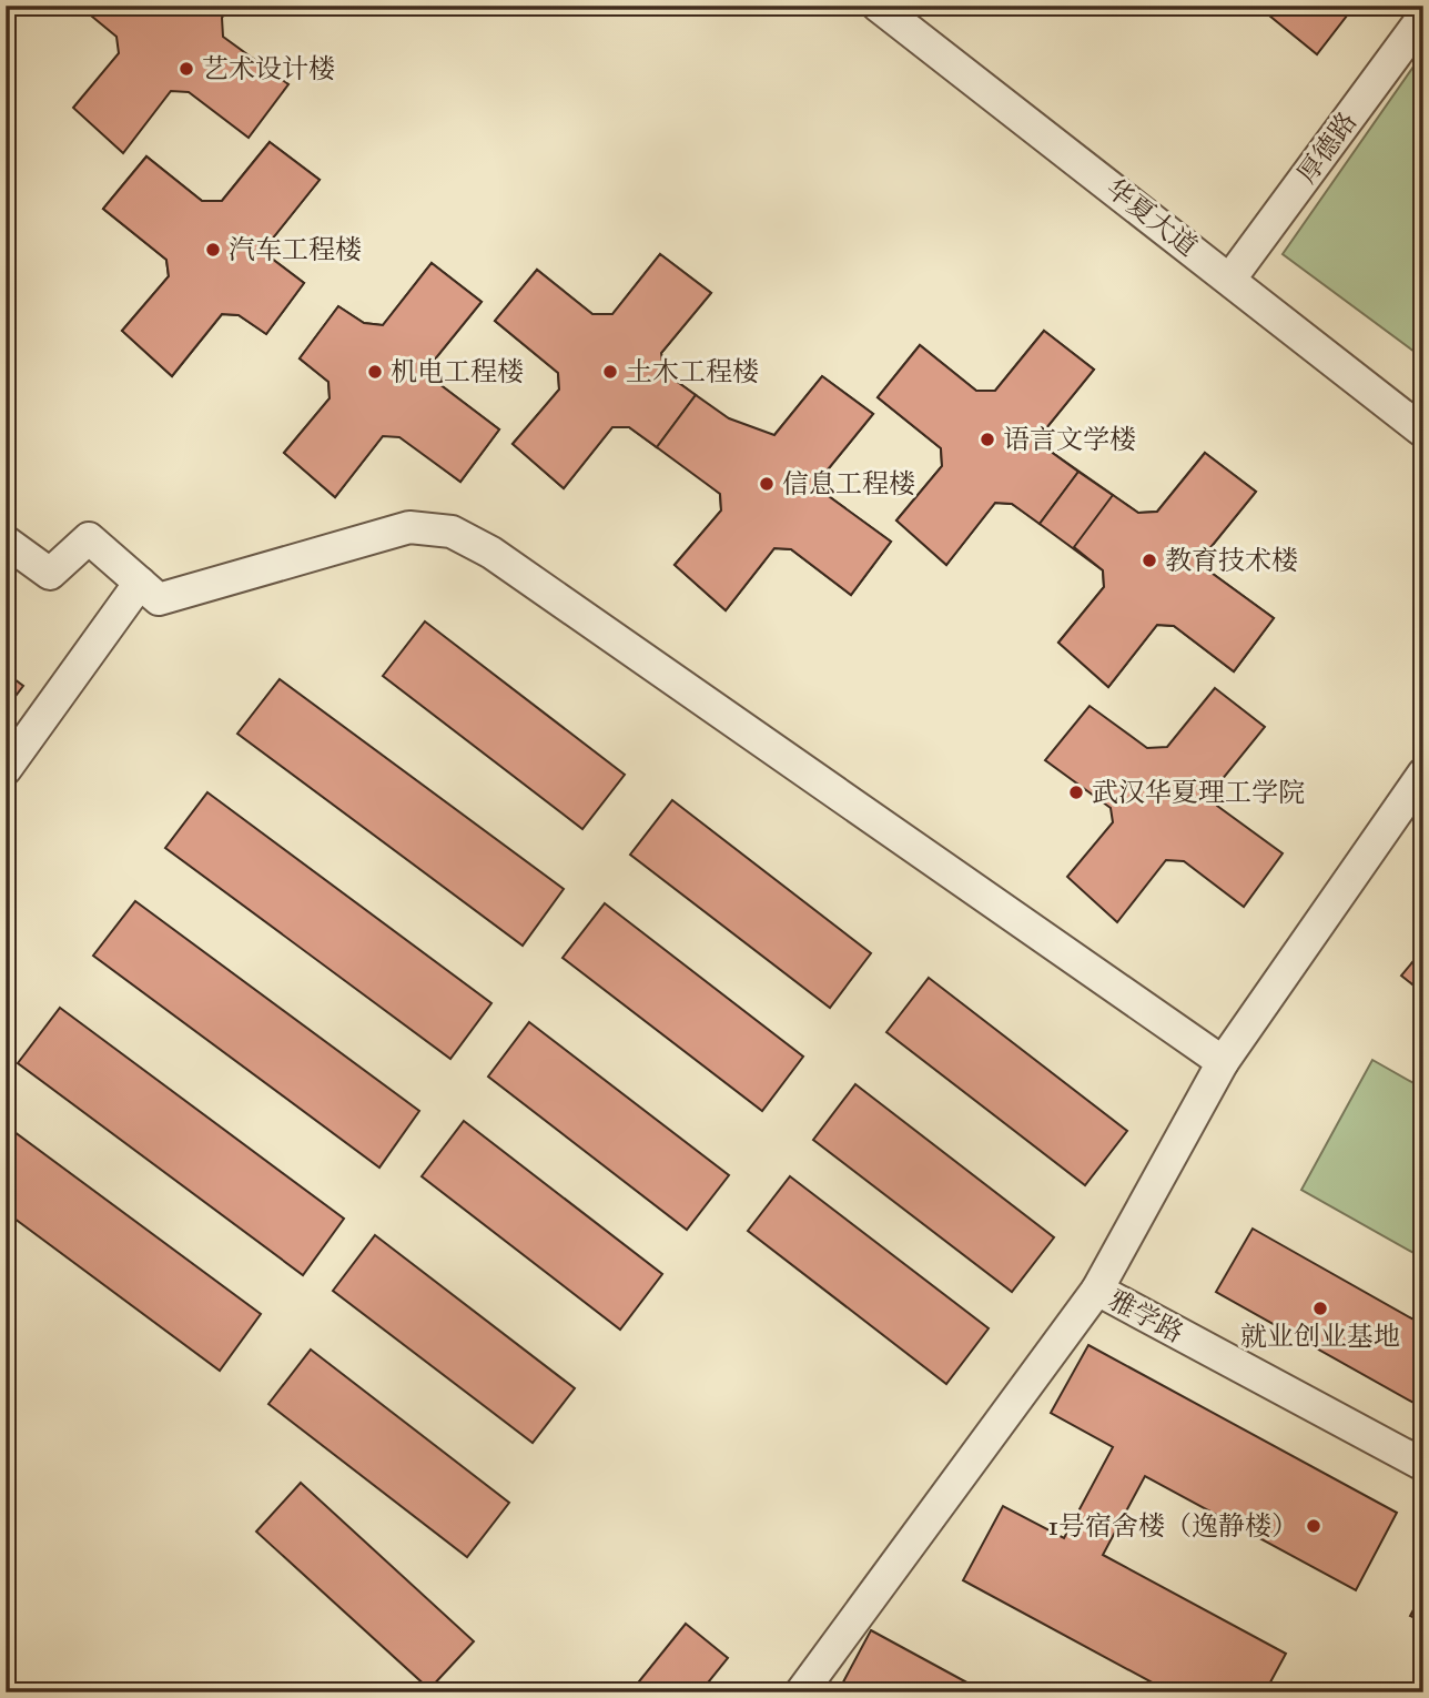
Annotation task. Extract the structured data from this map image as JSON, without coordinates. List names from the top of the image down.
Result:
{
  "streets": {
    "street": ["厚德路", "华夏大道", "雅学路"]
  },
  "crossings": [
    ["厚德路", "华夏大道"]
  ],
  "places": [
    "艺术设计楼",
    "汽车工程楼",
    "机电工程楼",
    "土木工程楼",
    "语言文学楼",
    "信息工程楼",
    "教育技术楼",
    "武汉华夏理工学院",
    "就业创业基地",
    "1号宿舍楼（逸静楼）"
  ]
}
